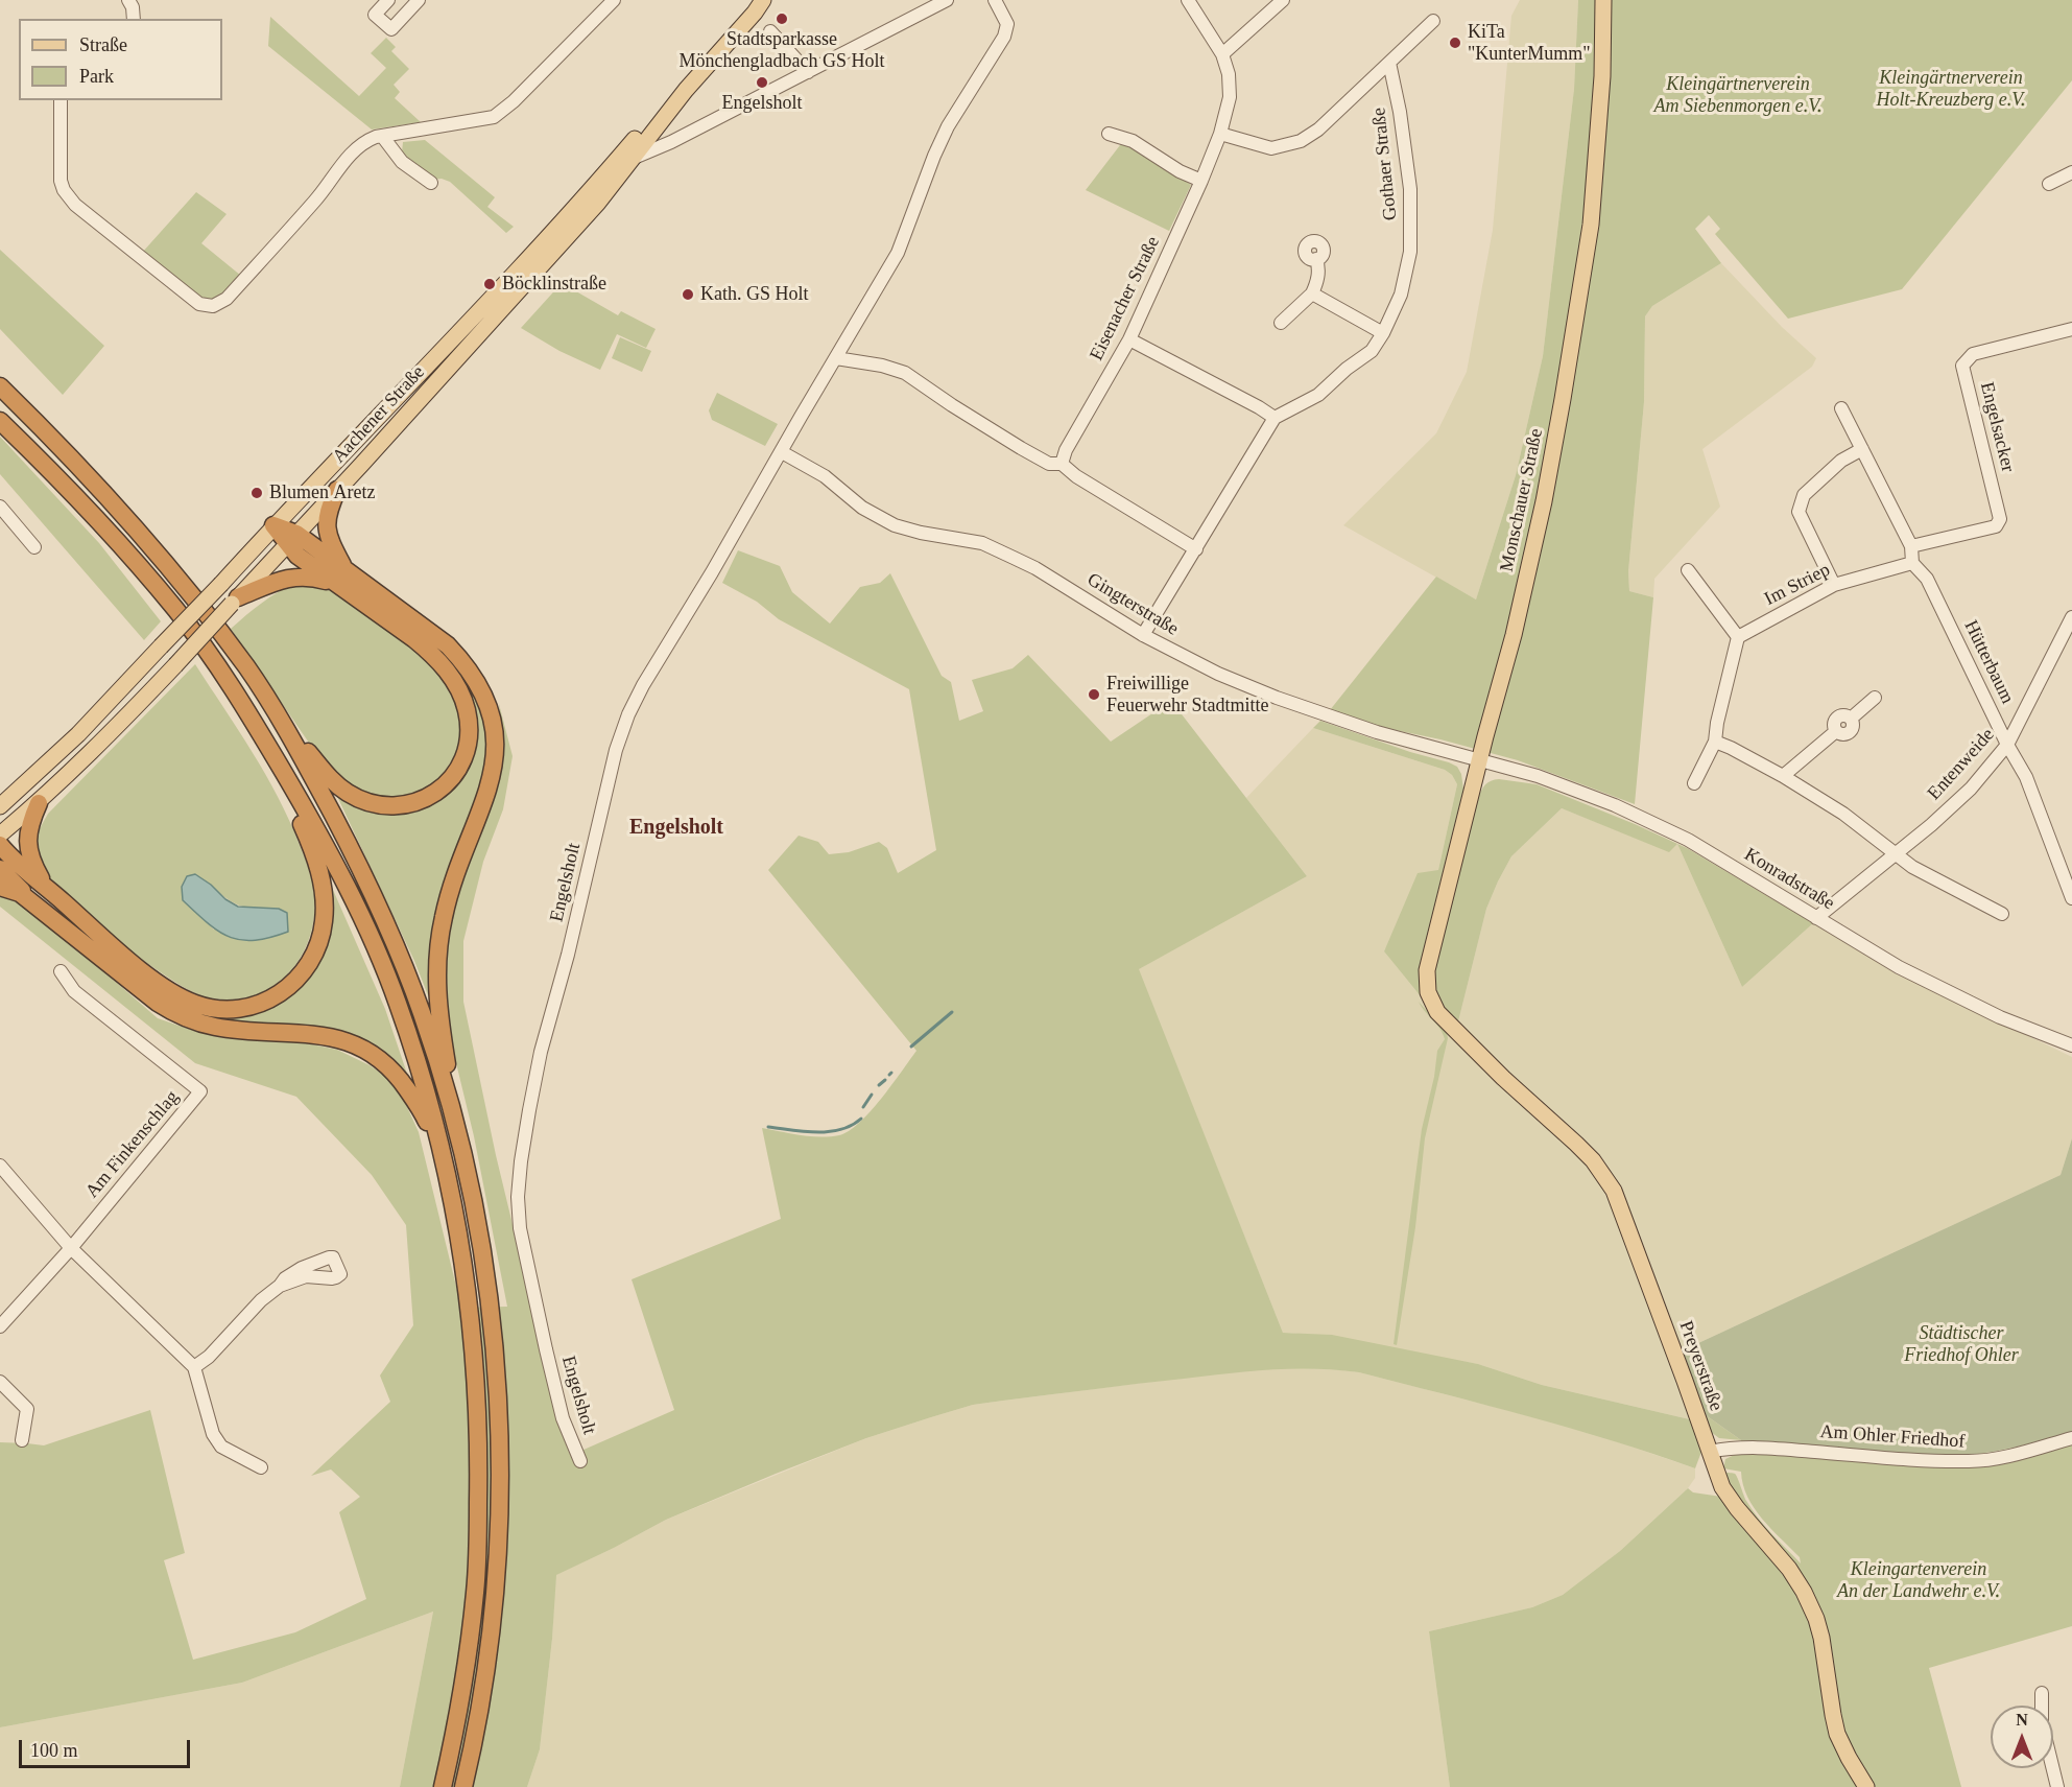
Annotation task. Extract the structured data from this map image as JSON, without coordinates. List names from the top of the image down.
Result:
{
  "streets": {
    "main road": ["Aachener Straße", "Monschauer Straße", "Preyerstraße"],
    "street": [
      "Gothaer Straße",
      "Eisenacher Straße",
      "Engelsacker",
      "Im Striep",
      "Gingterstraße",
      "Hütterbaum",
      "Entenweide",
      "Konradstraße",
      "Engelsholt",
      "Am Finkenschlag",
      "Am Ohler Friedhof"
    ]
  },
  "crossings": [
    ["Gothaer Straße", "Eisenacher Straße"],
    ["Monschauer Straße", "Gingterstraße"],
    ["Monschauer Straße", "Konradstraße"],
    ["Monschauer Straße", "Preyerstraße"],
    ["Im Striep", "Hütterbaum"],
    ["Gingterstraße", "Konradstraße"],
    ["Gingterstraße", "Engelsholt"],
    ["Hütterbaum", "Entenweide"],
    ["Entenweide", "Konradstraße"],
    ["Preyerstraße", "Am Ohler Friedhof"]
  ],
  "districts": ["Engelsholt"],
  "parks": [
    "Kleingärtnerverein Holt-Kreuzberg e.V.",
    "Kleingärtnerverein Am Siebenmorgen e.V.",
    "Städtischer Friedhof Ohler",
    "Kleingartenverein An der Landwehr e.V."
  ],
  "places": [
    "Stadtsparkasse Mönchengladbach GS Holt",
    "KiTa \"KunterMumm\"",
    "Engelsholt",
    "Böcklinstraße",
    "Kath. GS Holt",
    "Blumen Aretz",
    "Freiwillige Feuerwehr Stadtmitte"
  ],
  "legend": ["Straße", "Park"],
  "scale_bar": "100 m",
  "north": "top"
}
